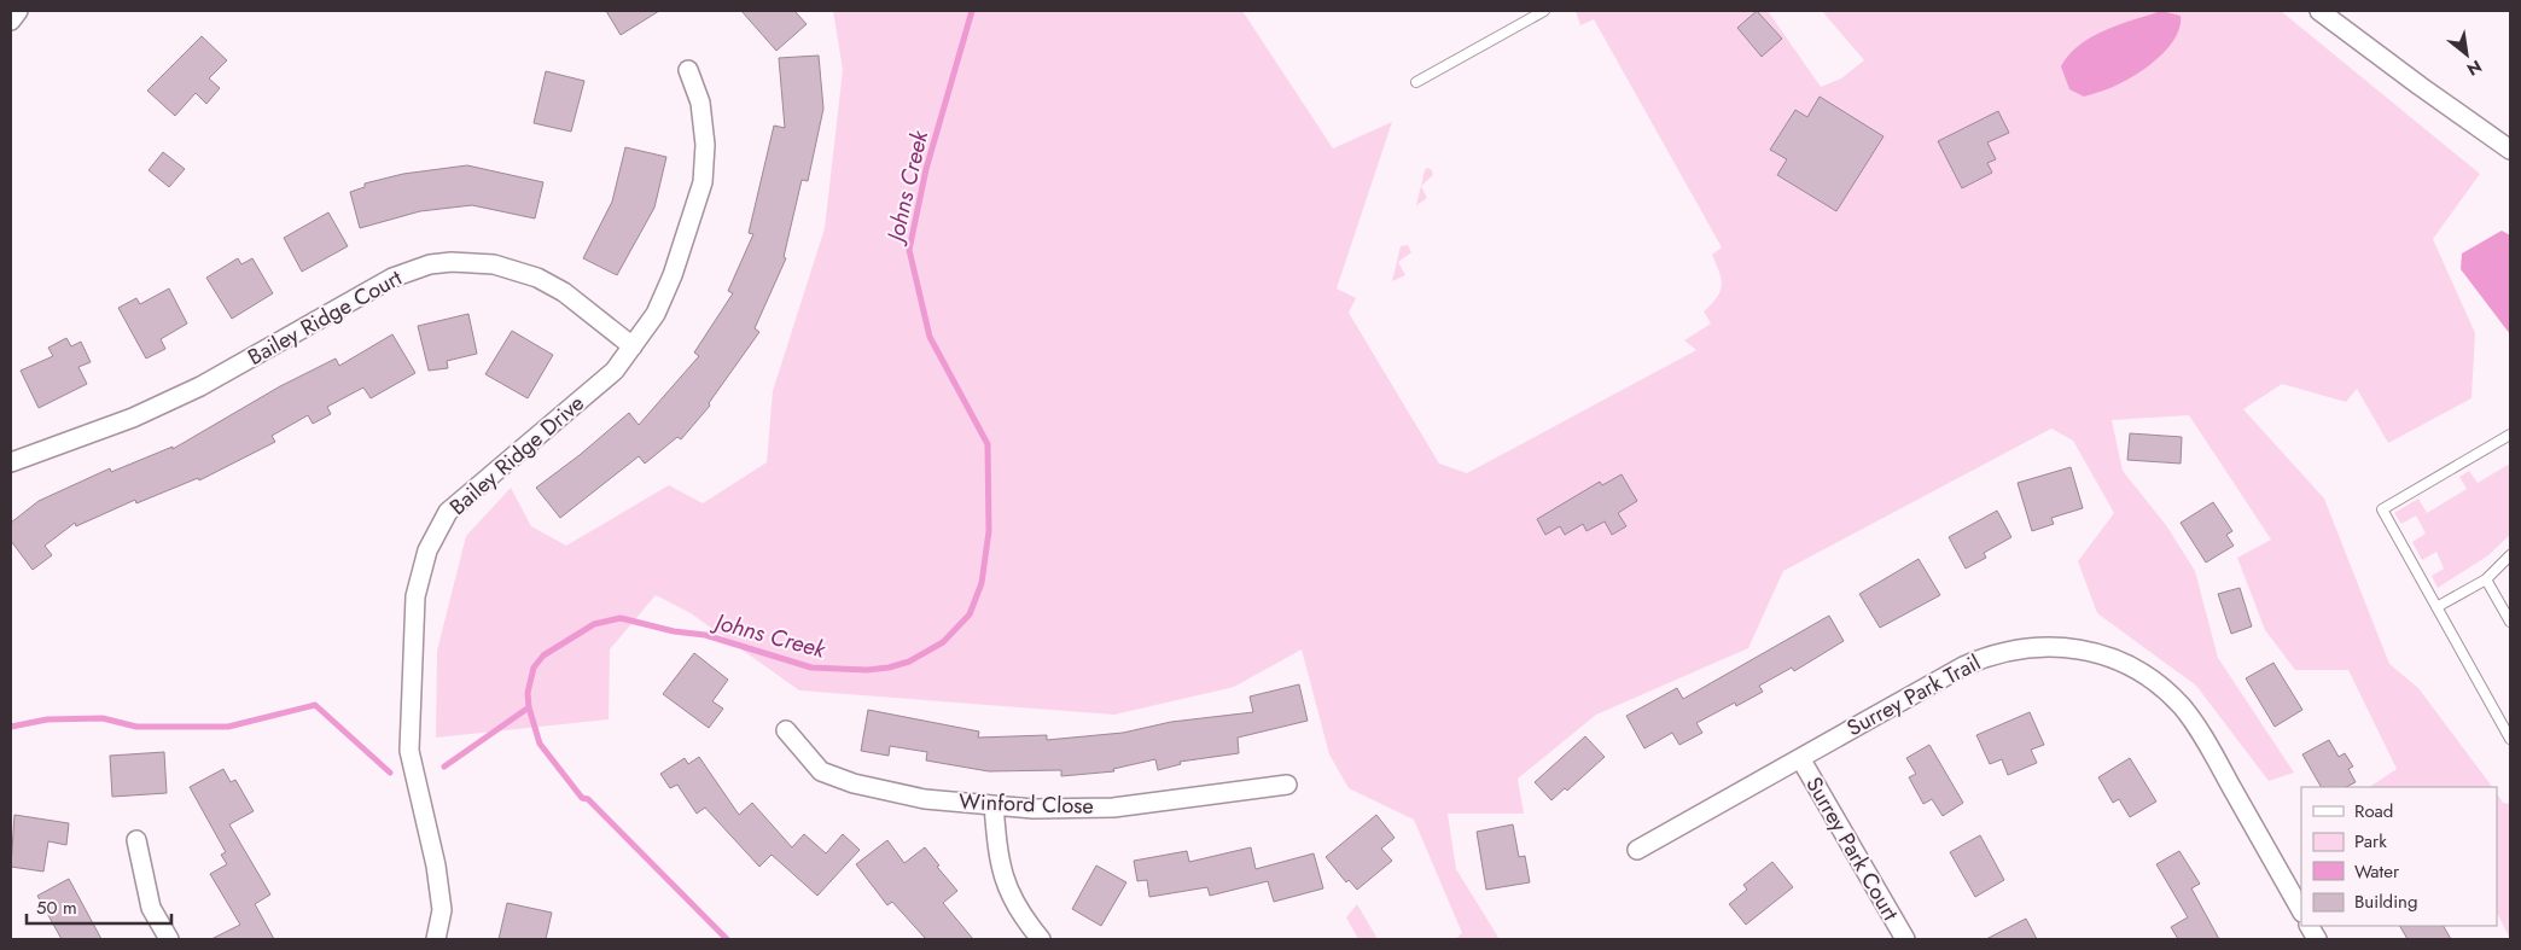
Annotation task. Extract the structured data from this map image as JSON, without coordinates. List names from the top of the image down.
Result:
{
  "streets": {
    "street": [
      "Bailey Ridge Court",
      "Bailey Ridge Drive",
      "Surrey Park Trail",
      "Winford Close",
      "Surrey Park Court"
    ]
  },
  "crossings": [
    ["Bailey Ridge Court", "Bailey Ridge Drive"],
    ["Surrey Park Trail", "Surrey Park Court"]
  ],
  "water": ["Johns Creek"],
  "legend": [
    "Road",
    "Park",
    "Water",
    "Building"
  ],
  "scale_bar": "50 m",
  "north": "bottom right"
}
